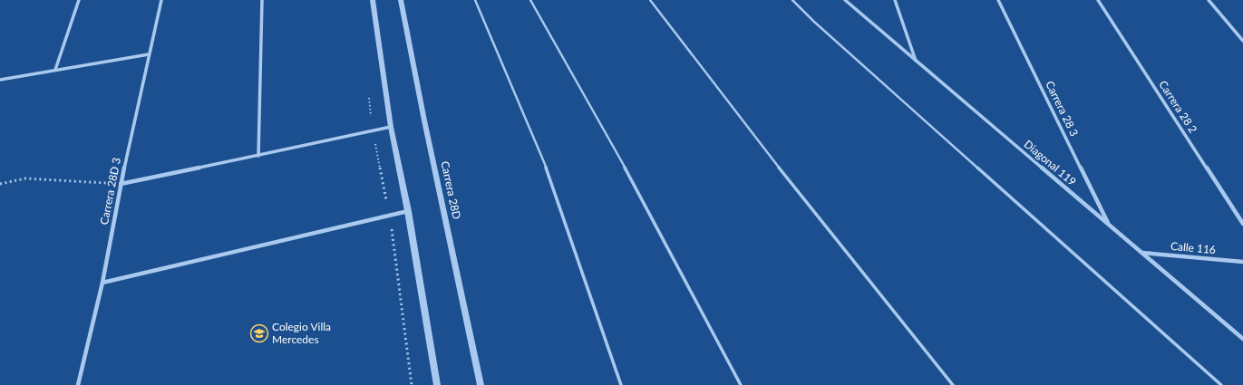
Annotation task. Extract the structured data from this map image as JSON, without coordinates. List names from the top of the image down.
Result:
{
  "streets": {
    "street": [
      "Carrera 28 2",
      "Carrera 28 3",
      "Diagonal 119",
      "Carrera 28D",
      "Carrera 28D 3",
      "Calle 116"
    ]
  },
  "crossings": [
    ["Carrera 28 3", "Diagonal 119"],
    ["Diagonal 119", "Calle 116"]
  ],
  "places": {
    "school or university": ["Colegio Villa Mercedes"]
  }
}
